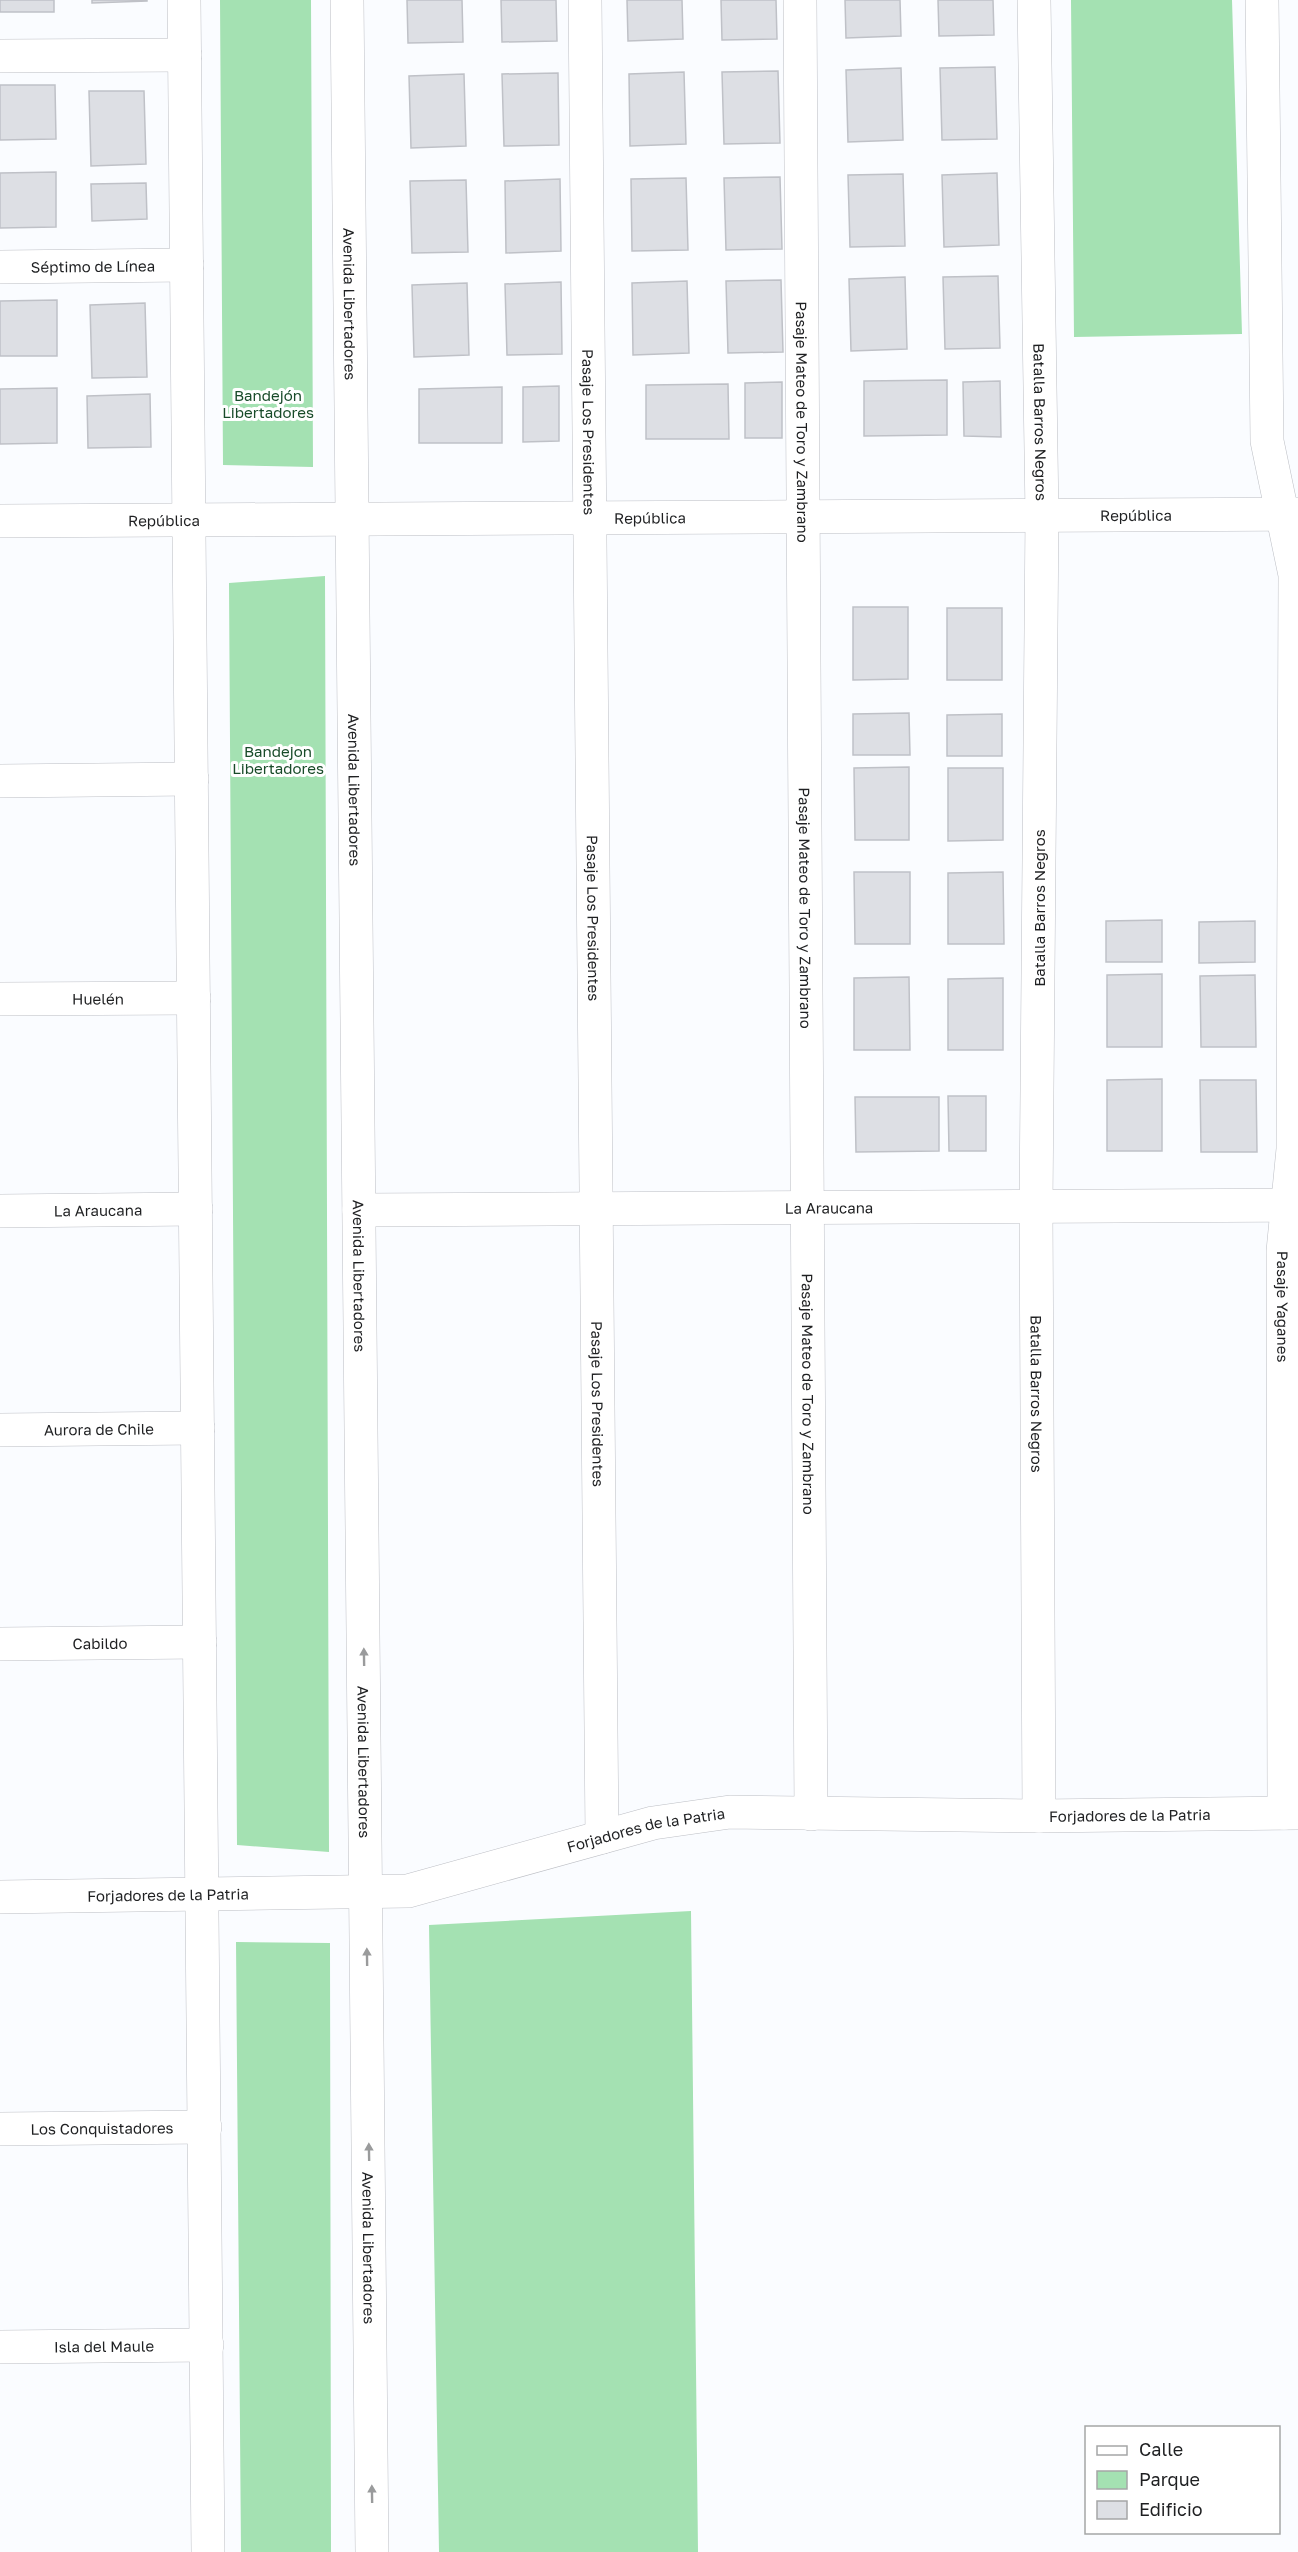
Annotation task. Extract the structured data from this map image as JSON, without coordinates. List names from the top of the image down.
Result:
{
  "streets": {
    "street": [
      "Séptimo de Línea",
      "Avenida Libertadores",
      "Pasaje Mateo de Toro y Zambrano",
      "Batalla Barros Negros",
      "Pasaje Los Presidentes",
      "República",
      "Huelén",
      "La Araucana",
      "Pasaje Yaganes",
      "Aurora de Chile",
      "Cabildo",
      "Forjadores de la Patria",
      "Los Conquistadores",
      "Isla del Maule"
    ]
  },
  "crossings": [
    ["Avenida Libertadores", "República"],
    ["Avenida Libertadores", "La Araucana"],
    ["Avenida Libertadores", "Forjadores de la Patria"],
    ["Pasaje Mateo de Toro y Zambrano", "República"],
    ["Pasaje Mateo de Toro y Zambrano", "La Araucana"],
    ["Pasaje Mateo de Toro y Zambrano", "Forjadores de la Patria"],
    ["Batalla Barros Negros", "República"],
    ["Batalla Barros Negros", "La Araucana"],
    ["Batalla Barros Negros", "Forjadores de la Patria"],
    ["Pasaje Los Presidentes", "República"],
    ["Pasaje Los Presidentes", "La Araucana"],
    ["Pasaje Los Presidentes", "Forjadores de la Patria"],
    ["República", "Pasaje Yaganes"],
    ["La Araucana", "Pasaje Yaganes"],
    ["Pasaje Yaganes", "Forjadores de la Patria"]
  ],
  "parks": ["Bandejón Libertadores", "Bandejon Libertadores"],
  "legend": ["Calle", "Parque", "Edificio"]
}
